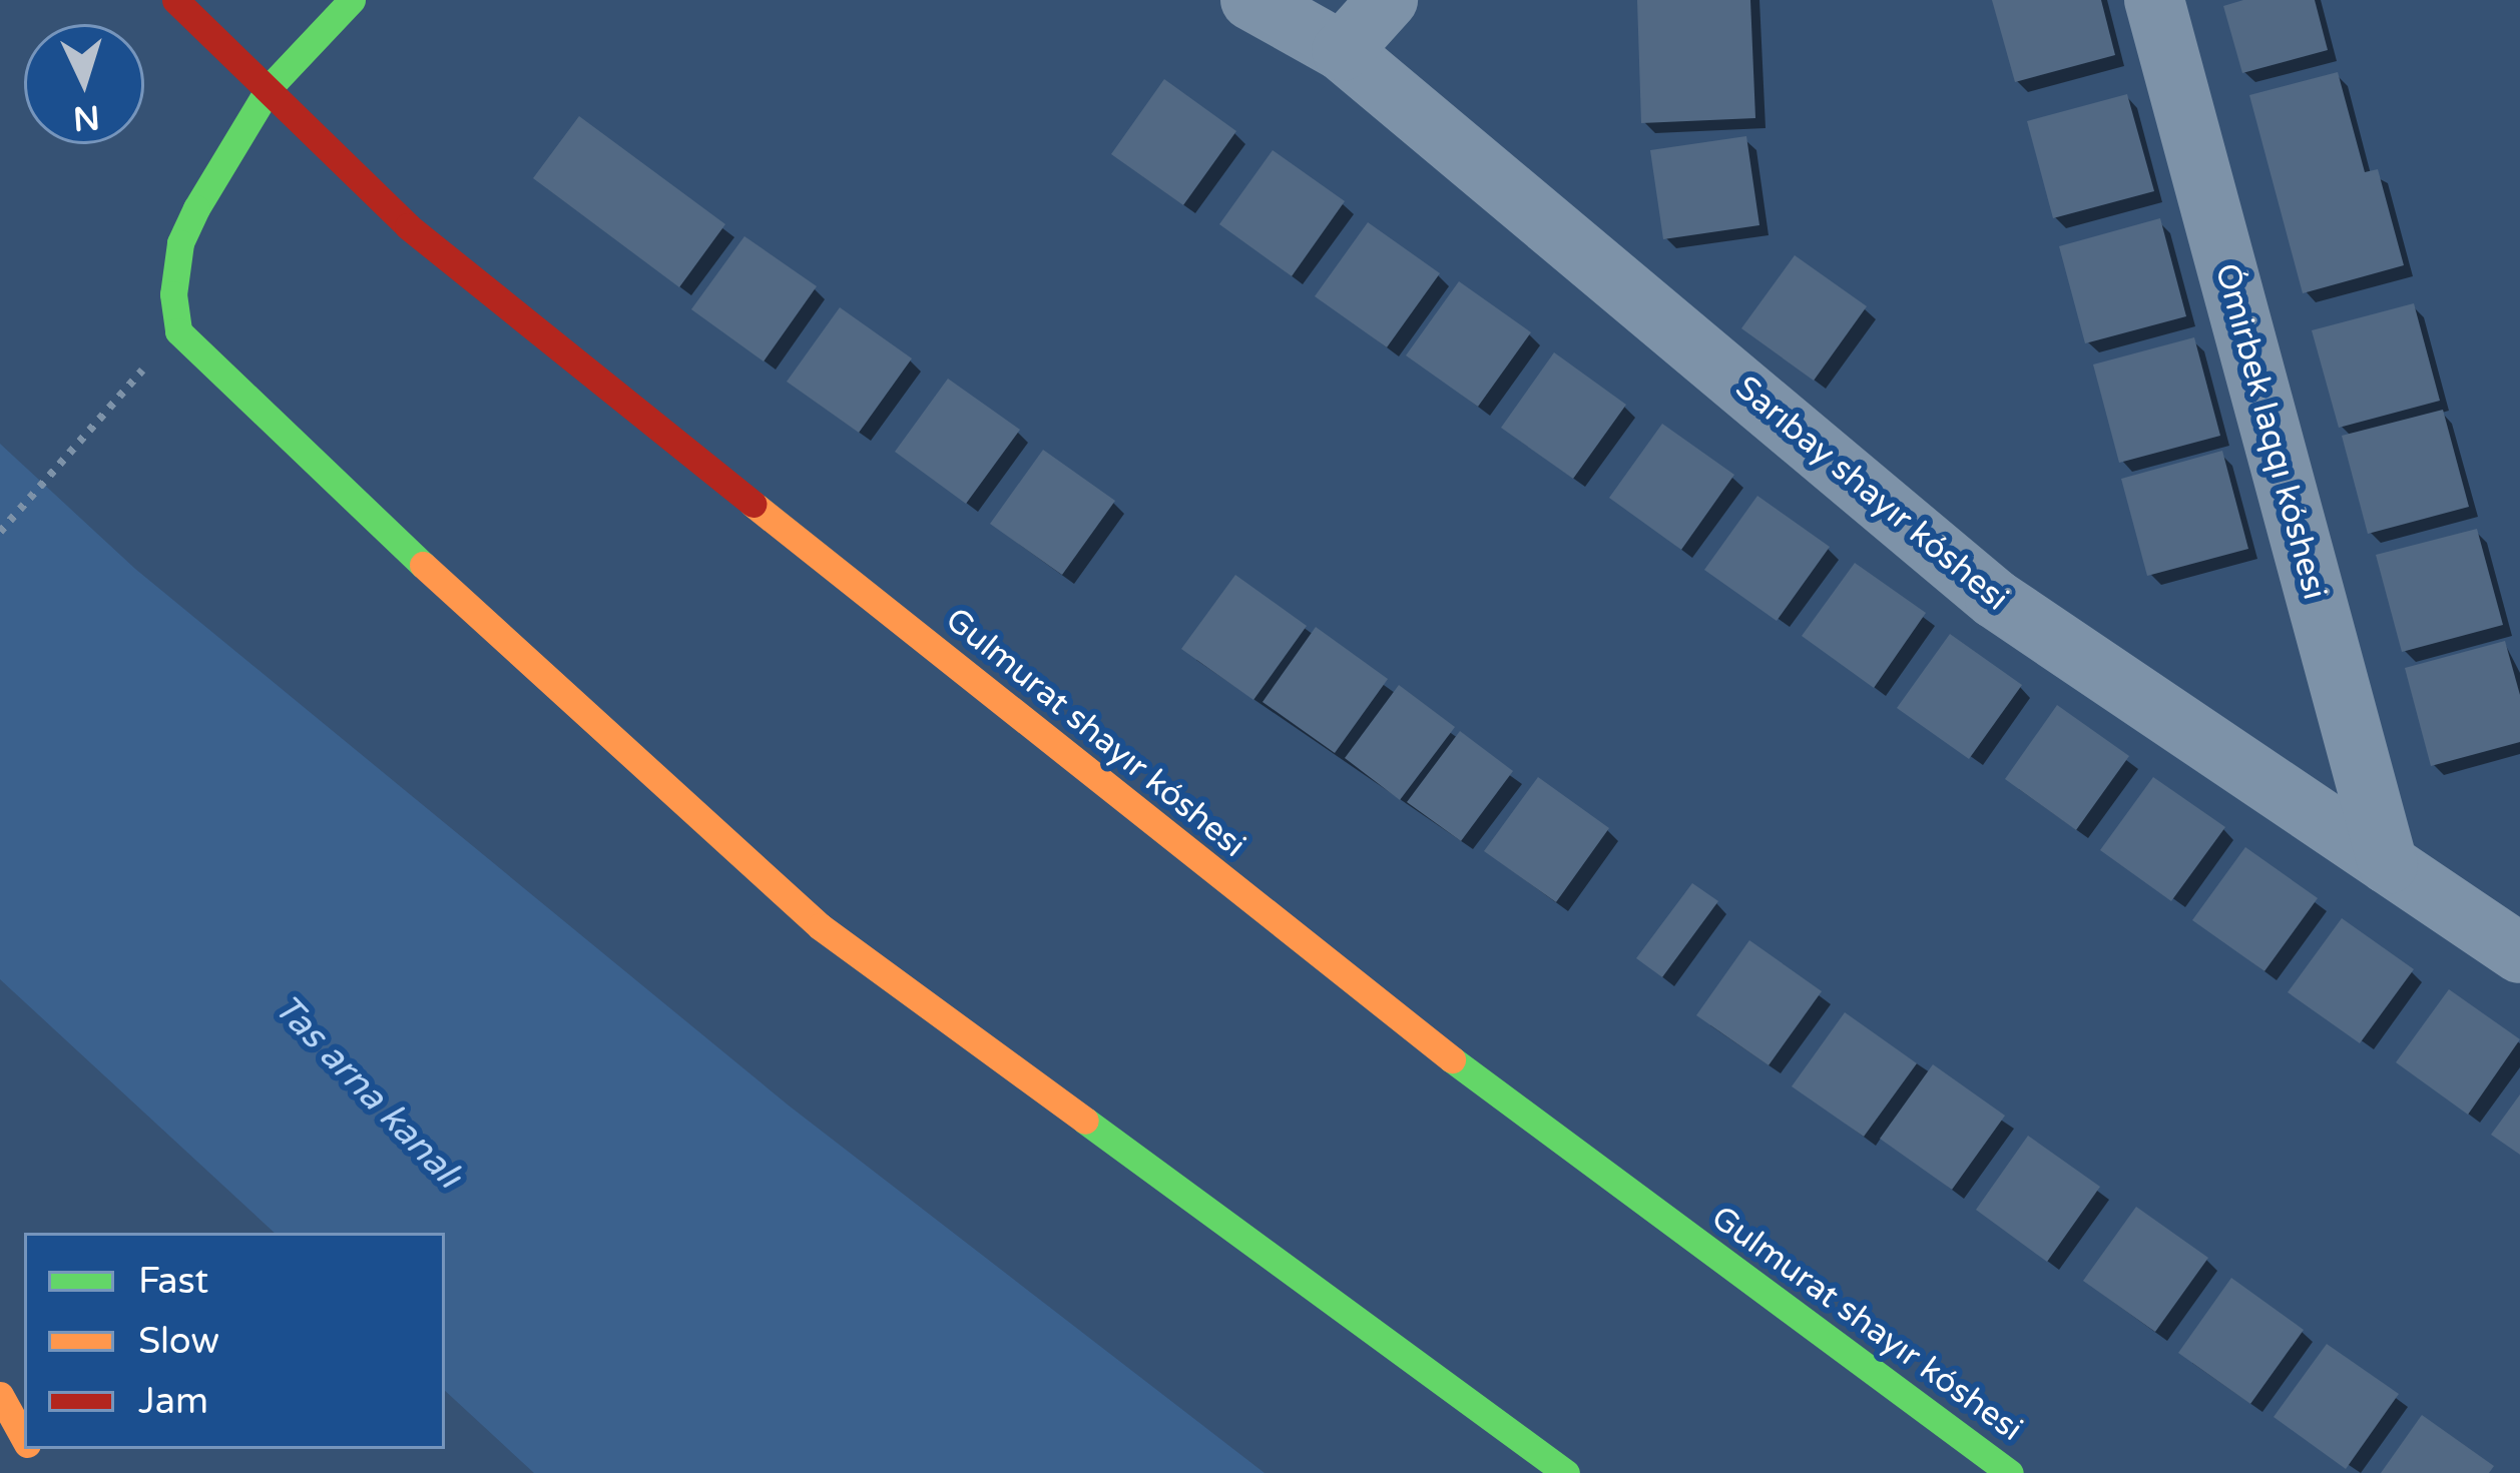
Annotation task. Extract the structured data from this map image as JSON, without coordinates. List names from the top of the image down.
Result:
{
  "streets": {
    "street": ["Ómirbek laqqı kóshesi", "Sarıbay shayır kóshesi", "Gulmurat shayır kóshesi"]
  },
  "crossings": [
    ["Ómirbek laqqı kóshesi", "Sarıbay shayır kóshesi"]
  ],
  "water": ["Tas arna kanalı"],
  "legend": ["Fast", "Slow", "Jam"],
  "north": "bottom"
}
